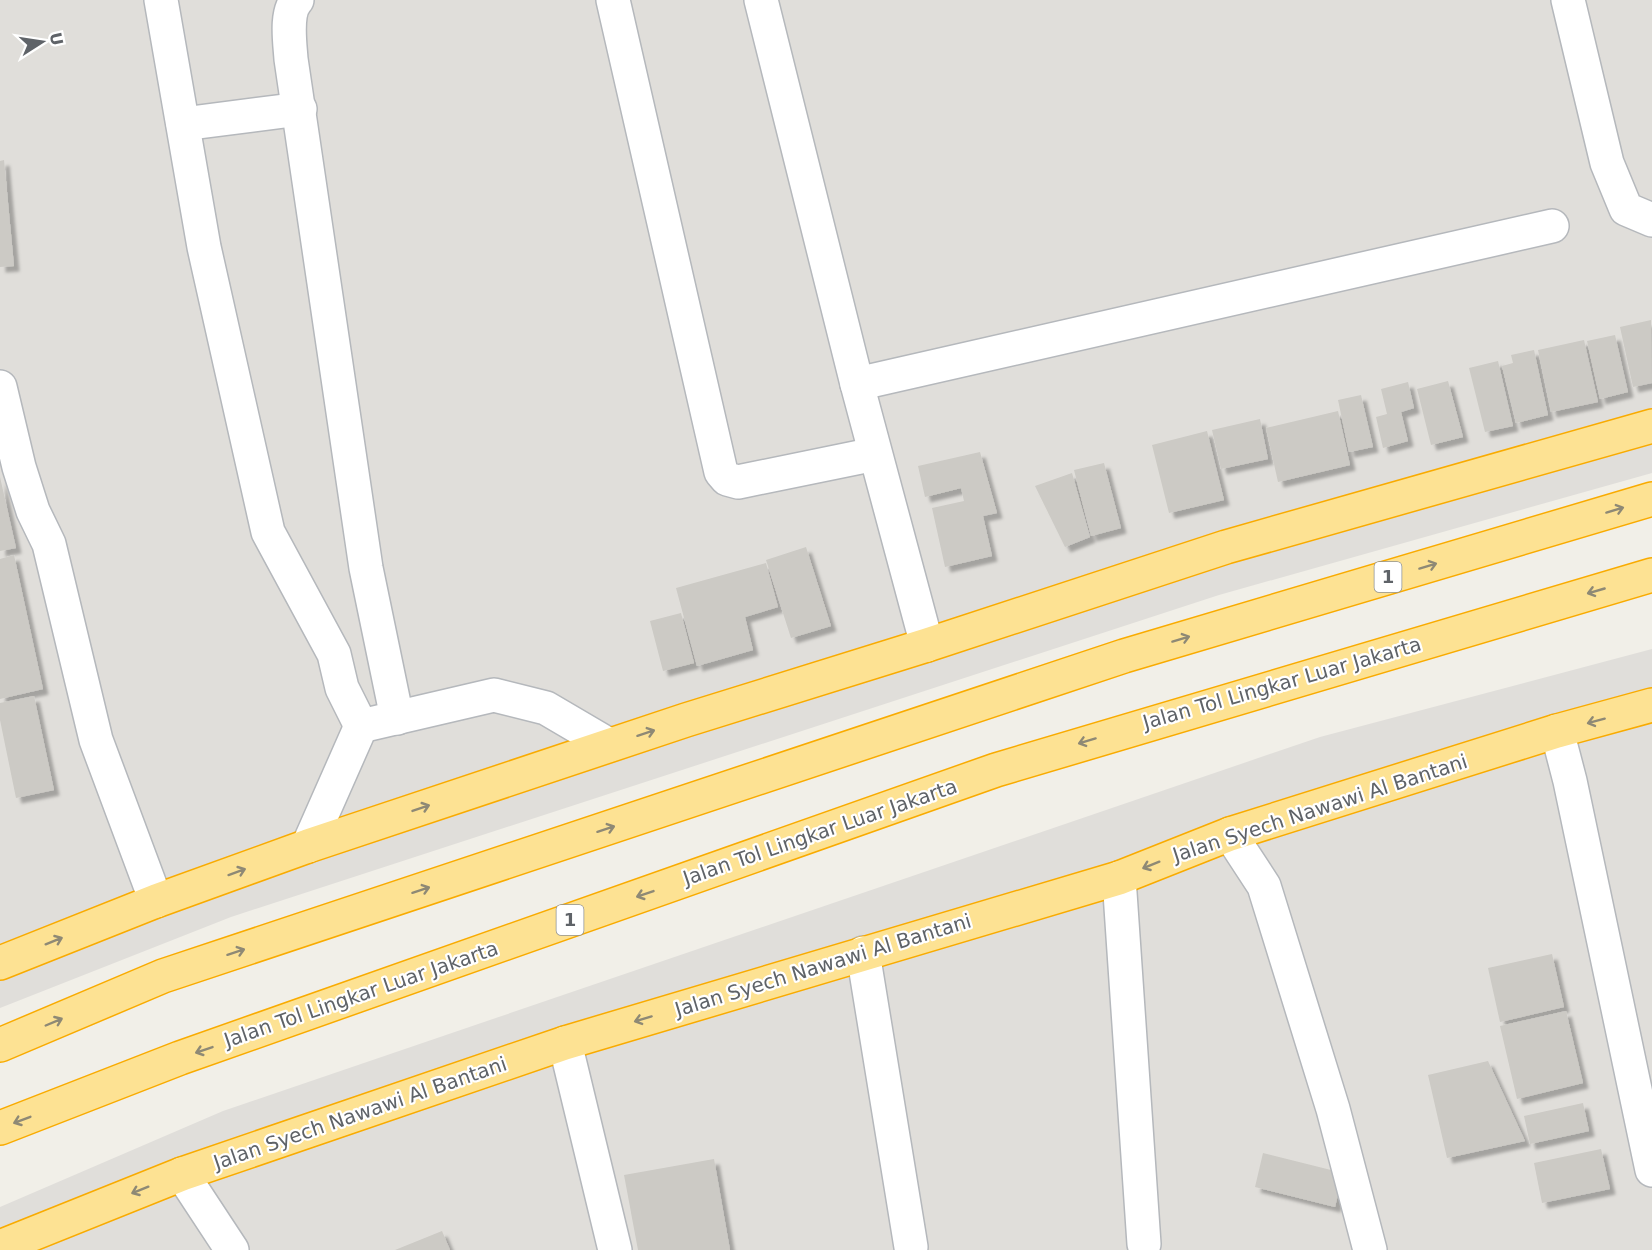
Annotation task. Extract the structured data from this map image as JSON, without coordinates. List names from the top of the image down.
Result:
{
  "streets": {
    "highway": ["1", "Jalan Tol Lingkar Luar Jakarta", "Jalan Syech Nawawi Al Bantani"]
  },
  "north": "right"
}
